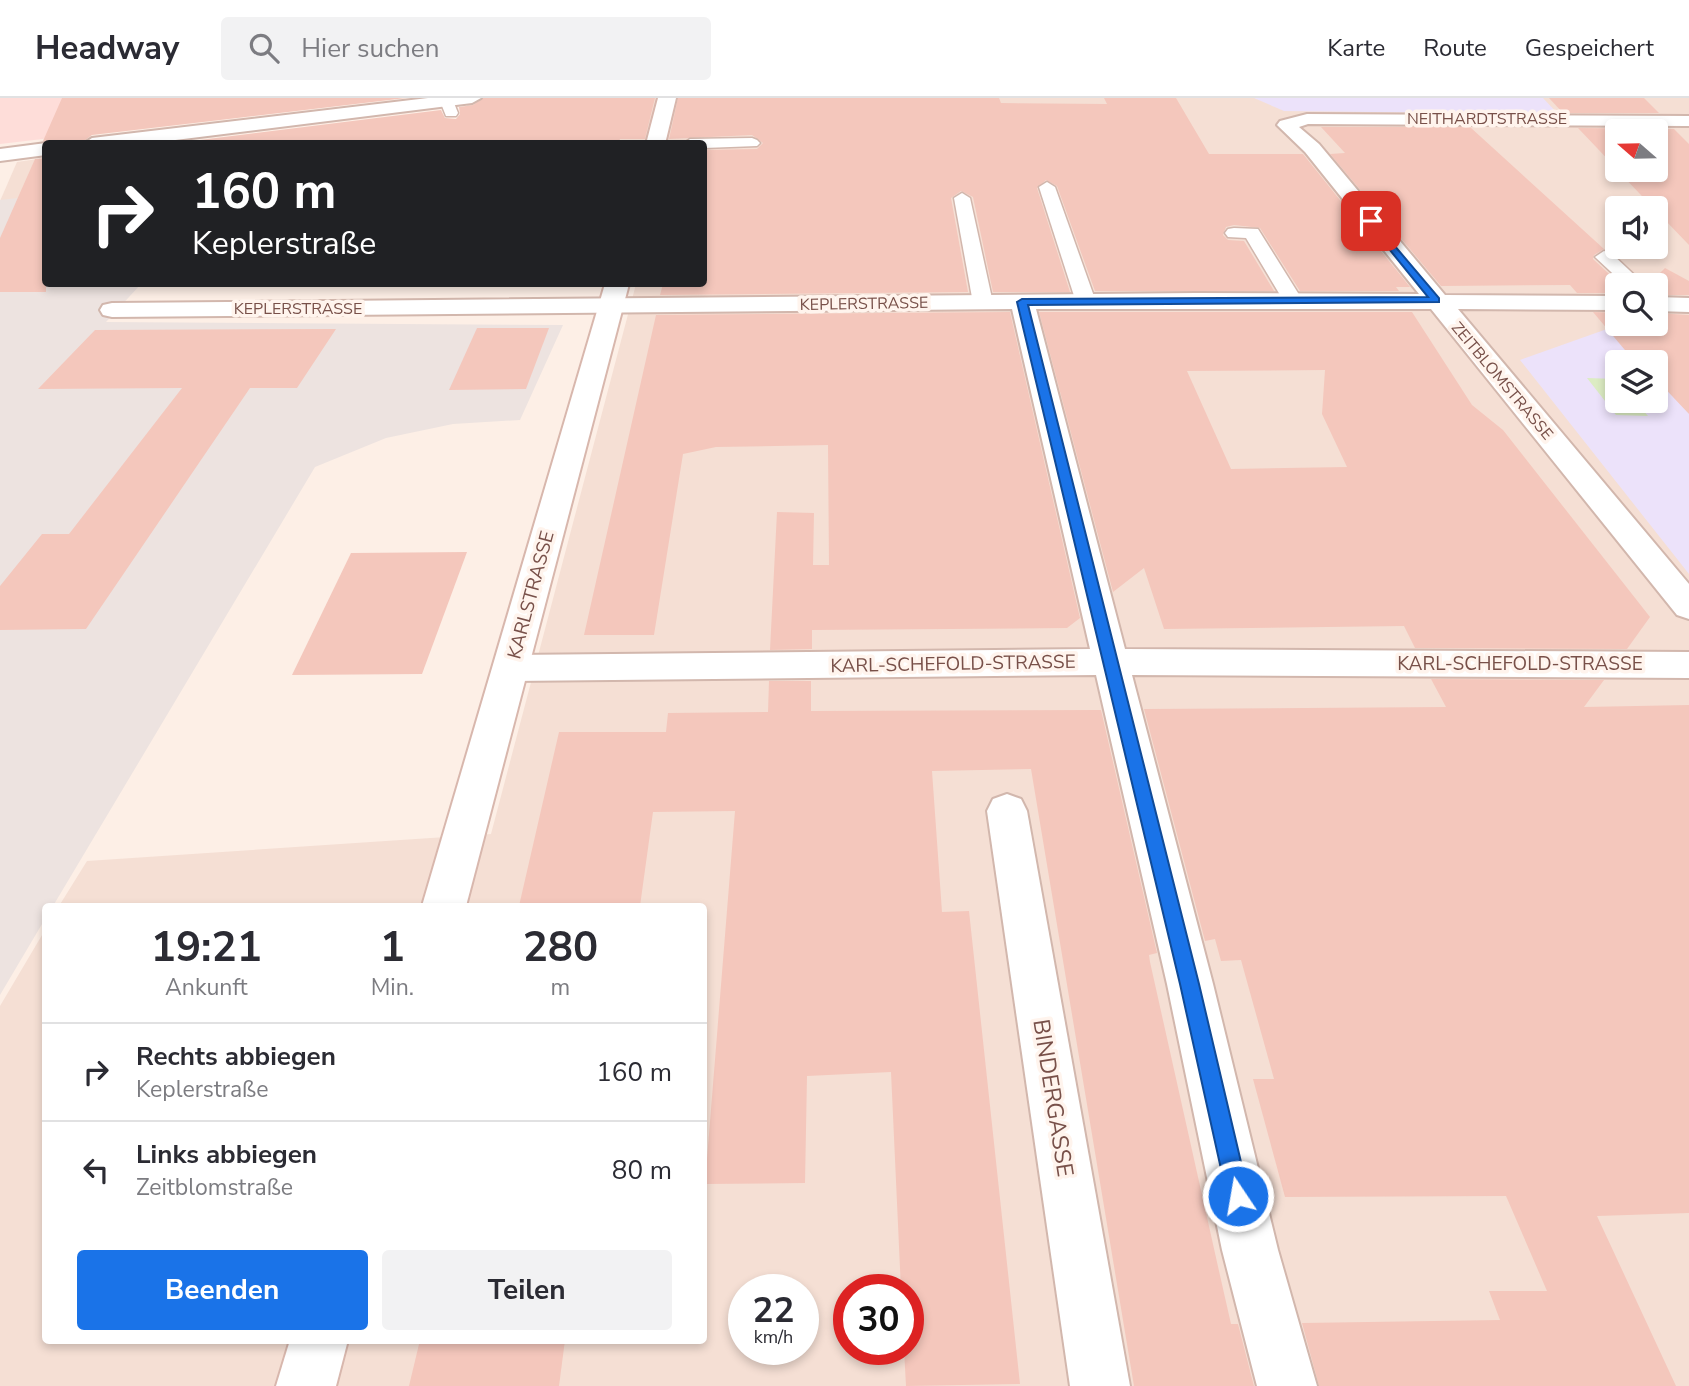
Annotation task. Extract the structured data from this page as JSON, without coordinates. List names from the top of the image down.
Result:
{
  "streets": {
    "street": [
      "NEITHARDTSTRASSE",
      "KEPLERSTRASSE",
      "ZEITBLOMSTRASSE",
      "KARLSTRASSE",
      "KARL-SCHEFOLD-STRASSE",
      "BINDERGASSE"
    ]
  },
  "crossings": [
    ["NEITHARDTSTRASSE", "ZEITBLOMSTRASSE"],
    ["KEPLERSTRASSE", "ZEITBLOMSTRASSE"],
    ["KEPLERSTRASSE", "KARLSTRASSE"],
    ["KARLSTRASSE", "KARL-SCHEFOLD-STRASSE"]
  ],
  "north": "left",
  "page": {
    "header": "Headway",
    "search": "Hier suchen",
    "nav": ["Karte", "Route", "Gespeichert"],
    "turn": ["160 m", "Keplerstraße"],
    "eta": [
      "19:21",
      "Ankunft",
      "1",
      "Min.",
      "280",
      "m"
    ],
    "list": [
      {
        "name": "Rechts abbiegen",
        "note": "Keplerstraße",
        "value": "160 m"
      },
      {
        "name": "Links abbiegen",
        "note": "Zeitblomstraße",
        "value": "80 m"
      }
    ],
    "buttons": ["Beenden", "Teilen"],
    "speed": "22 km/h",
    "limit": "30"
  }
}
